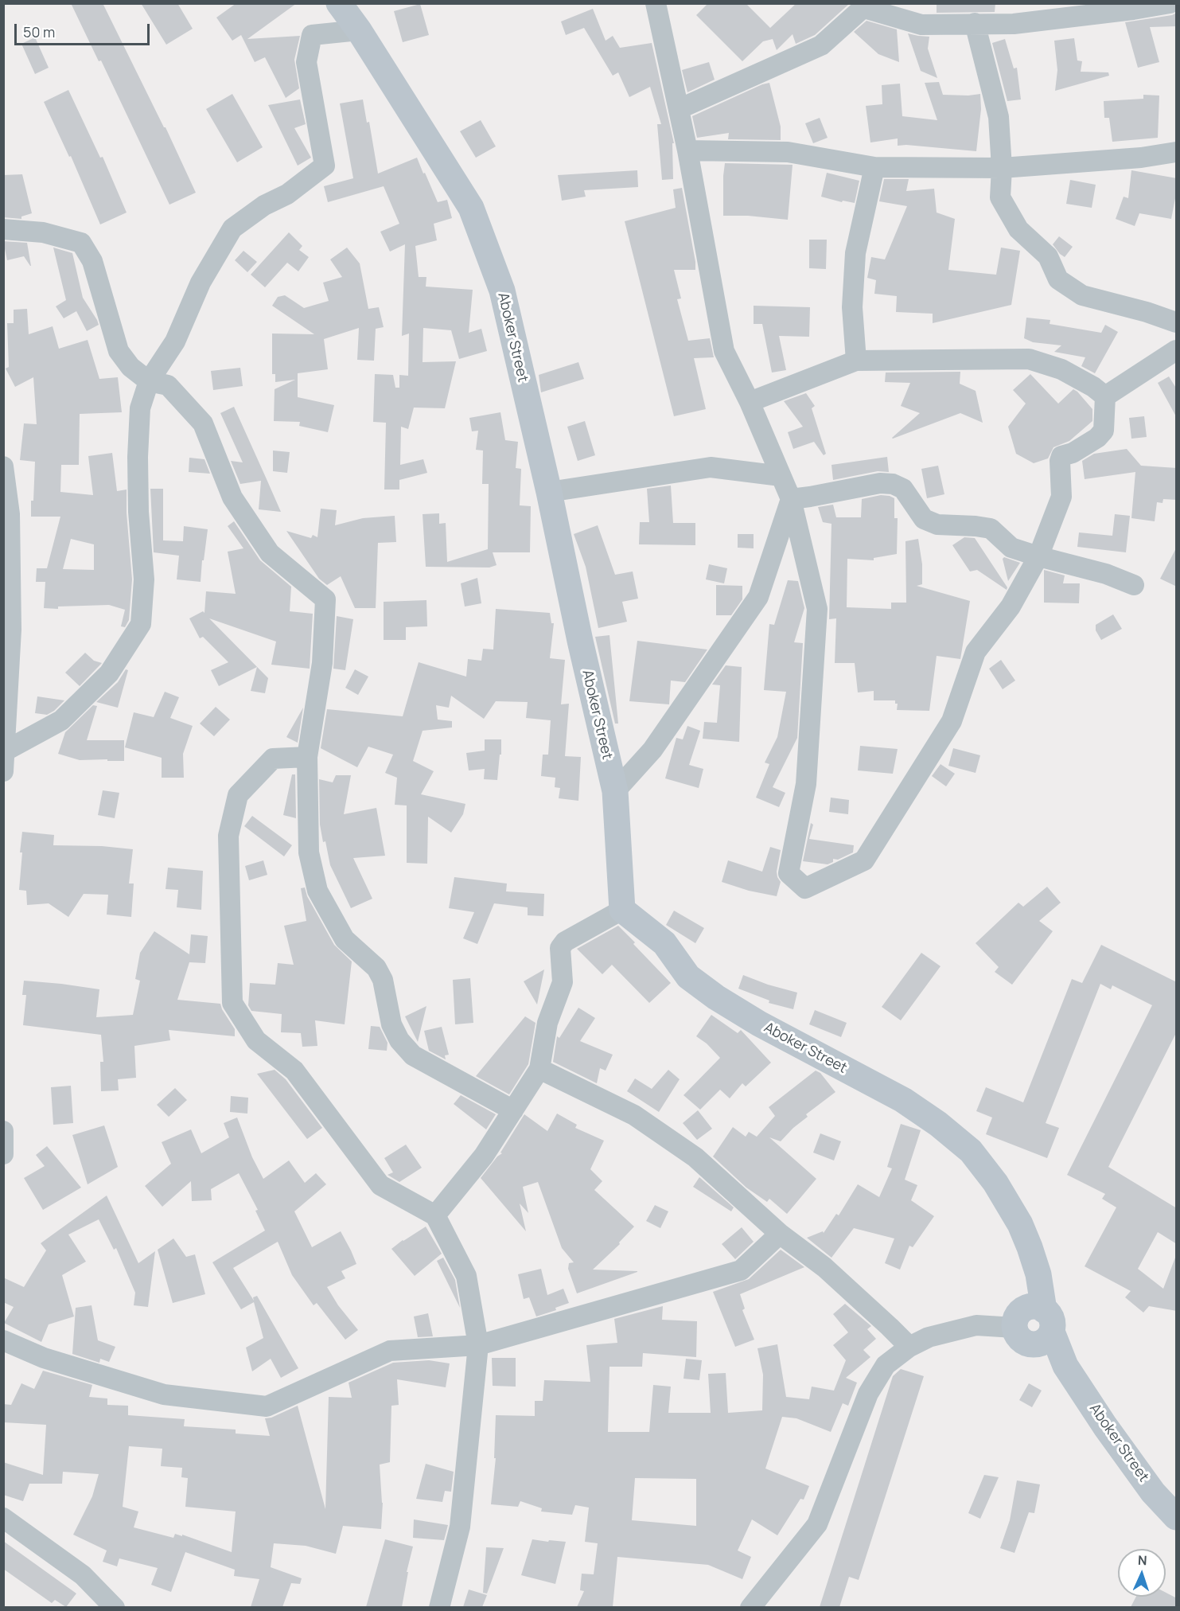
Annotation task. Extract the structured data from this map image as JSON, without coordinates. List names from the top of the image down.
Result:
{
  "streets": {
    "main road": ["Aboker Street"]
  },
  "scale_bar": "50 m",
  "north": "top"
}
